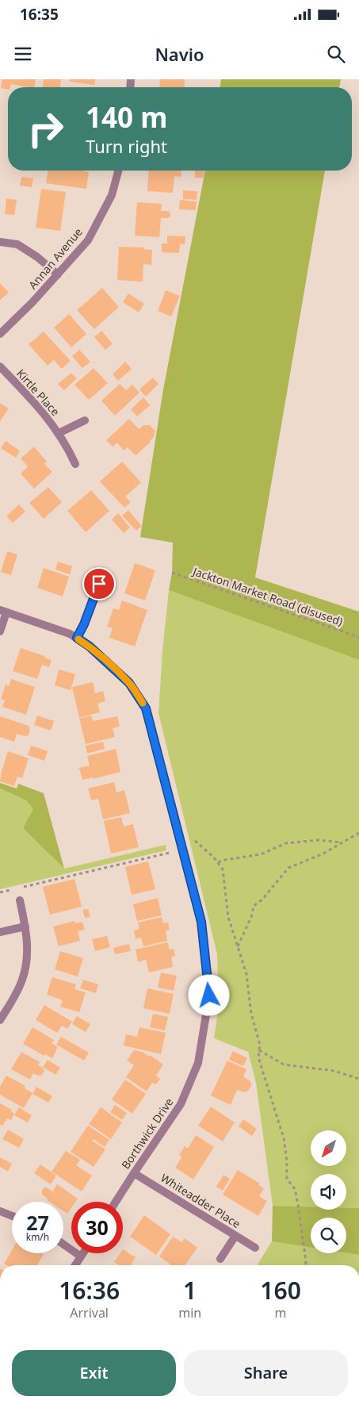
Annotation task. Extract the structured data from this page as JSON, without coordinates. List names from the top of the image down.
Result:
{
  "streets": {
    "street": [
      "Annan Avenue",
      "Kirtle Place",
      "Borthwick Drive",
      "Whiteadder Place"
    ],
    "path": ["Jackton Market Road (disused)"]
  },
  "crossings": [
    ["Borthwick Drive", "Whiteadder Place"]
  ],
  "north": "bottom left",
  "page": {
    "status": "16:35",
    "header": "Navio",
    "turn": ["140 m", "Turn right"],
    "speed": "27 km/h",
    "limit": "30",
    "eta": [
      "16:36",
      "Arrival",
      "1",
      "min",
      "160",
      "m"
    ],
    "buttons": ["Exit", "Share"]
  }
}
